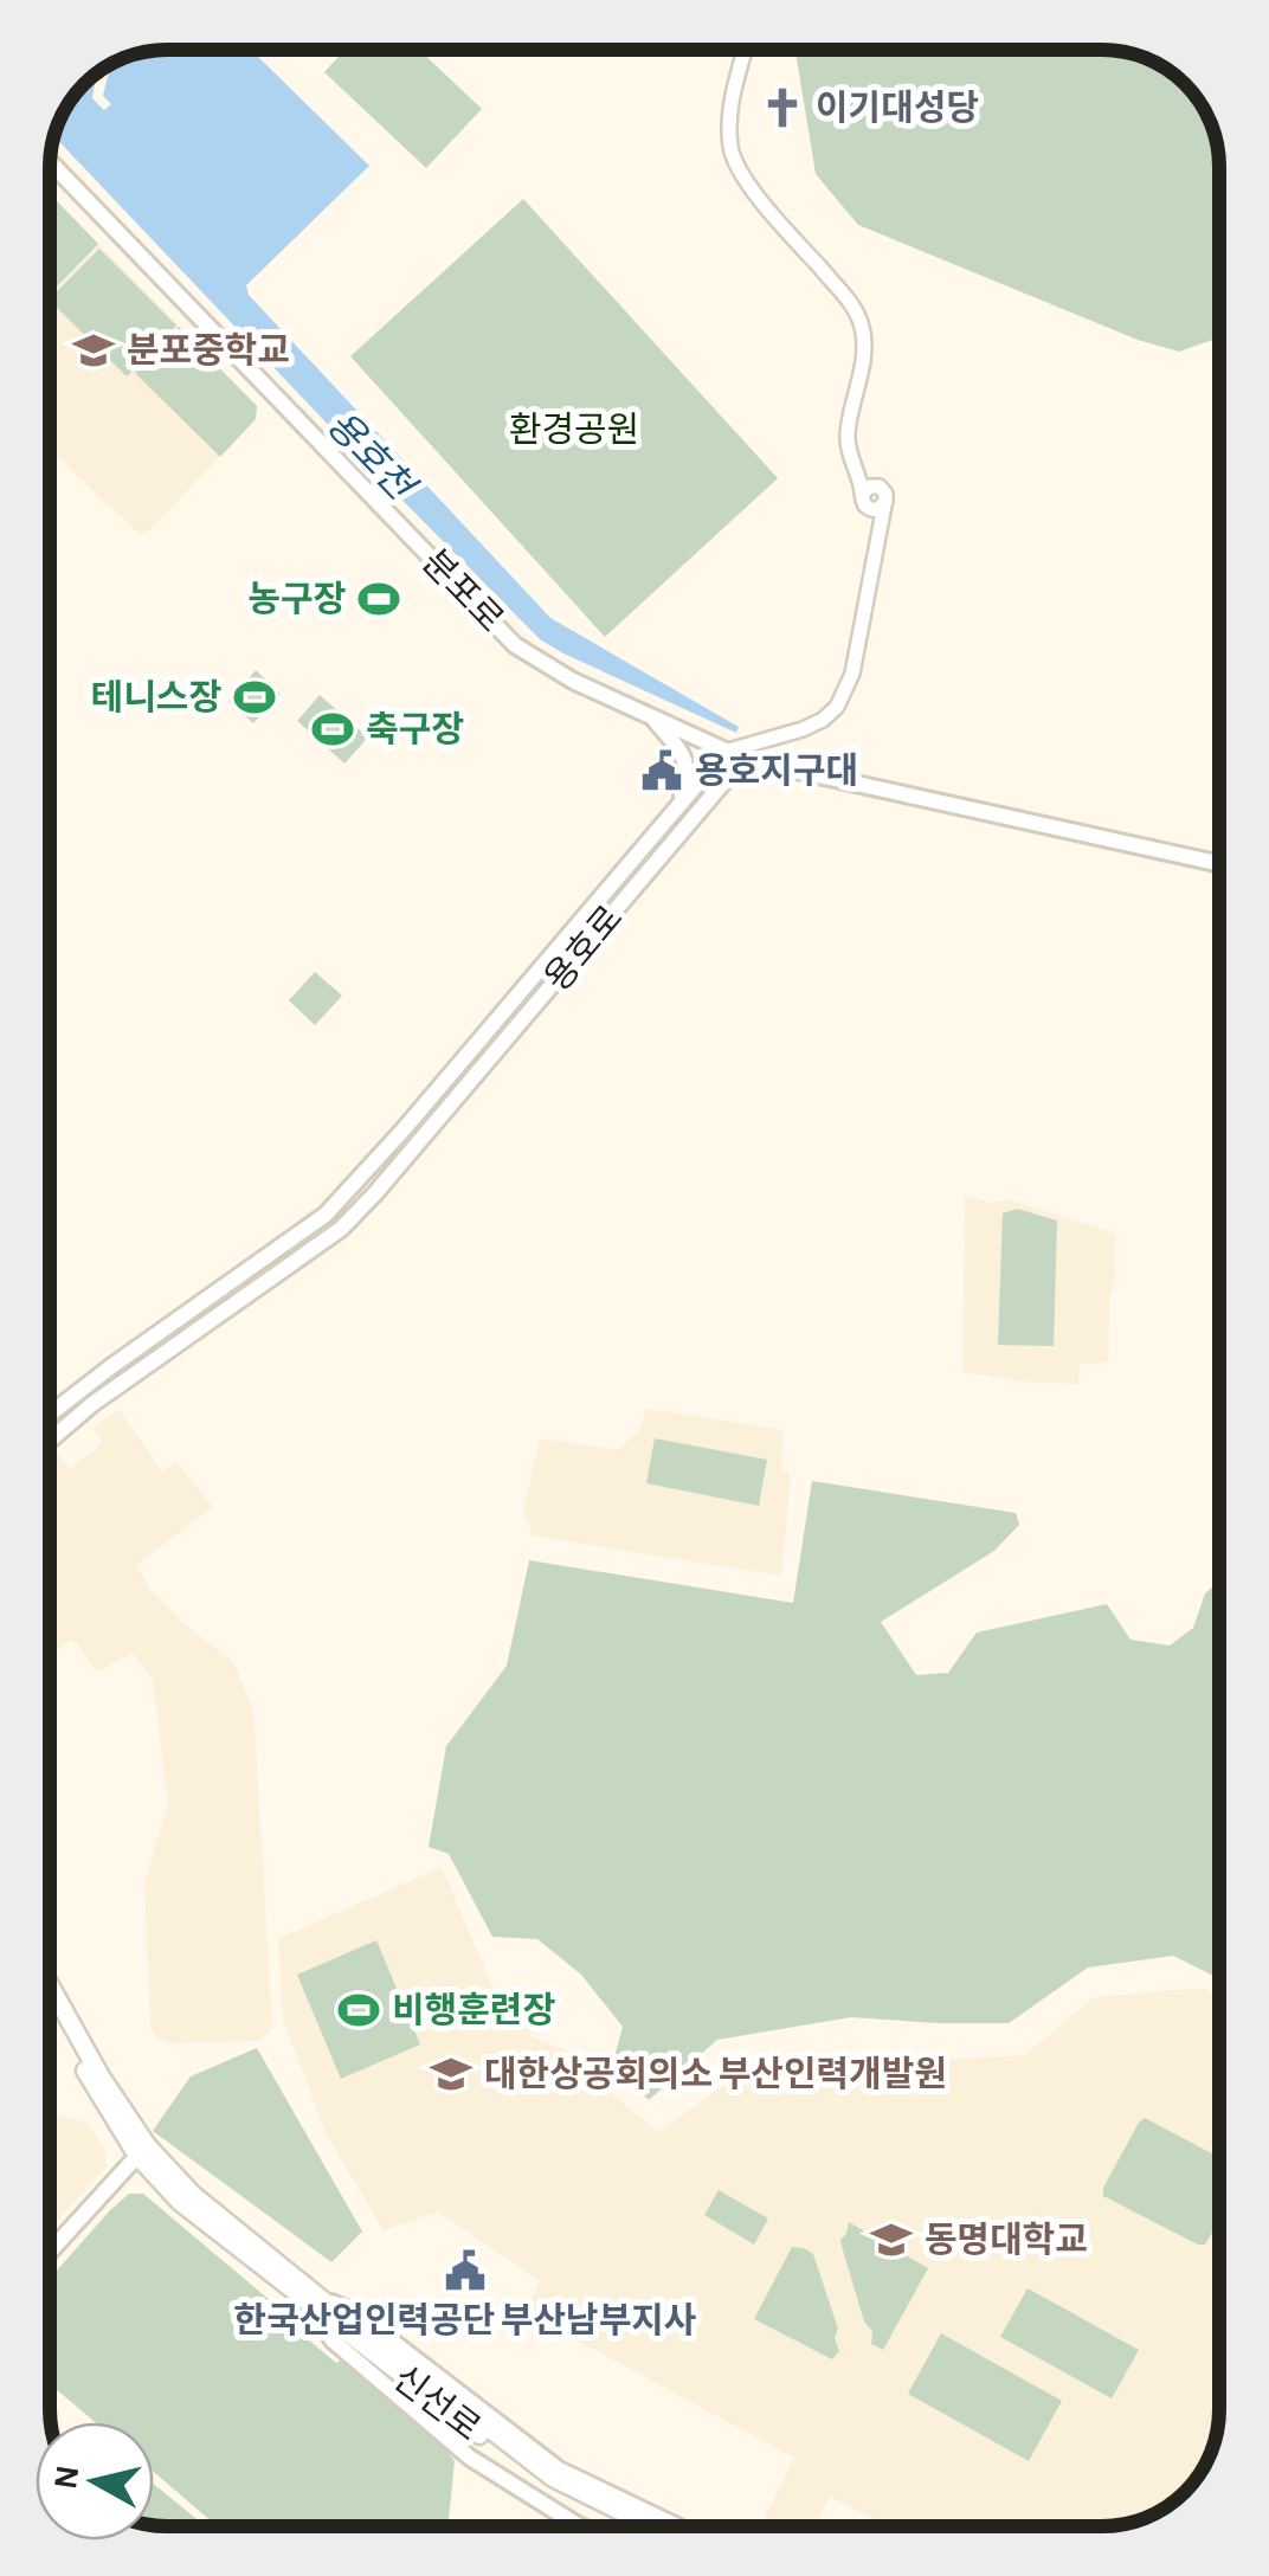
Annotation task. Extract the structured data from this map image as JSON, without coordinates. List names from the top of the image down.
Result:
{
  "streets": {
    "highway": ["신선로"],
    "main road": ["분포로", "용호로"]
  },
  "crossings": [
    ["분포로", "용호로"]
  ],
  "water": ["용호천"],
  "parks": ["환경공원"],
  "places": {
    "church": ["이기대성당"],
    "school or university": ["분포중학교", "대한상공회의소 부산인력개발원", "동명대학교"],
    "sports": [
      "농구장",
      "테니스장",
      "축구장",
      "비행훈련장"
    ],
    "public building": ["용호지구대", "한국산업인력공단 부산남부지사"]
  },
  "north": "left"
}
